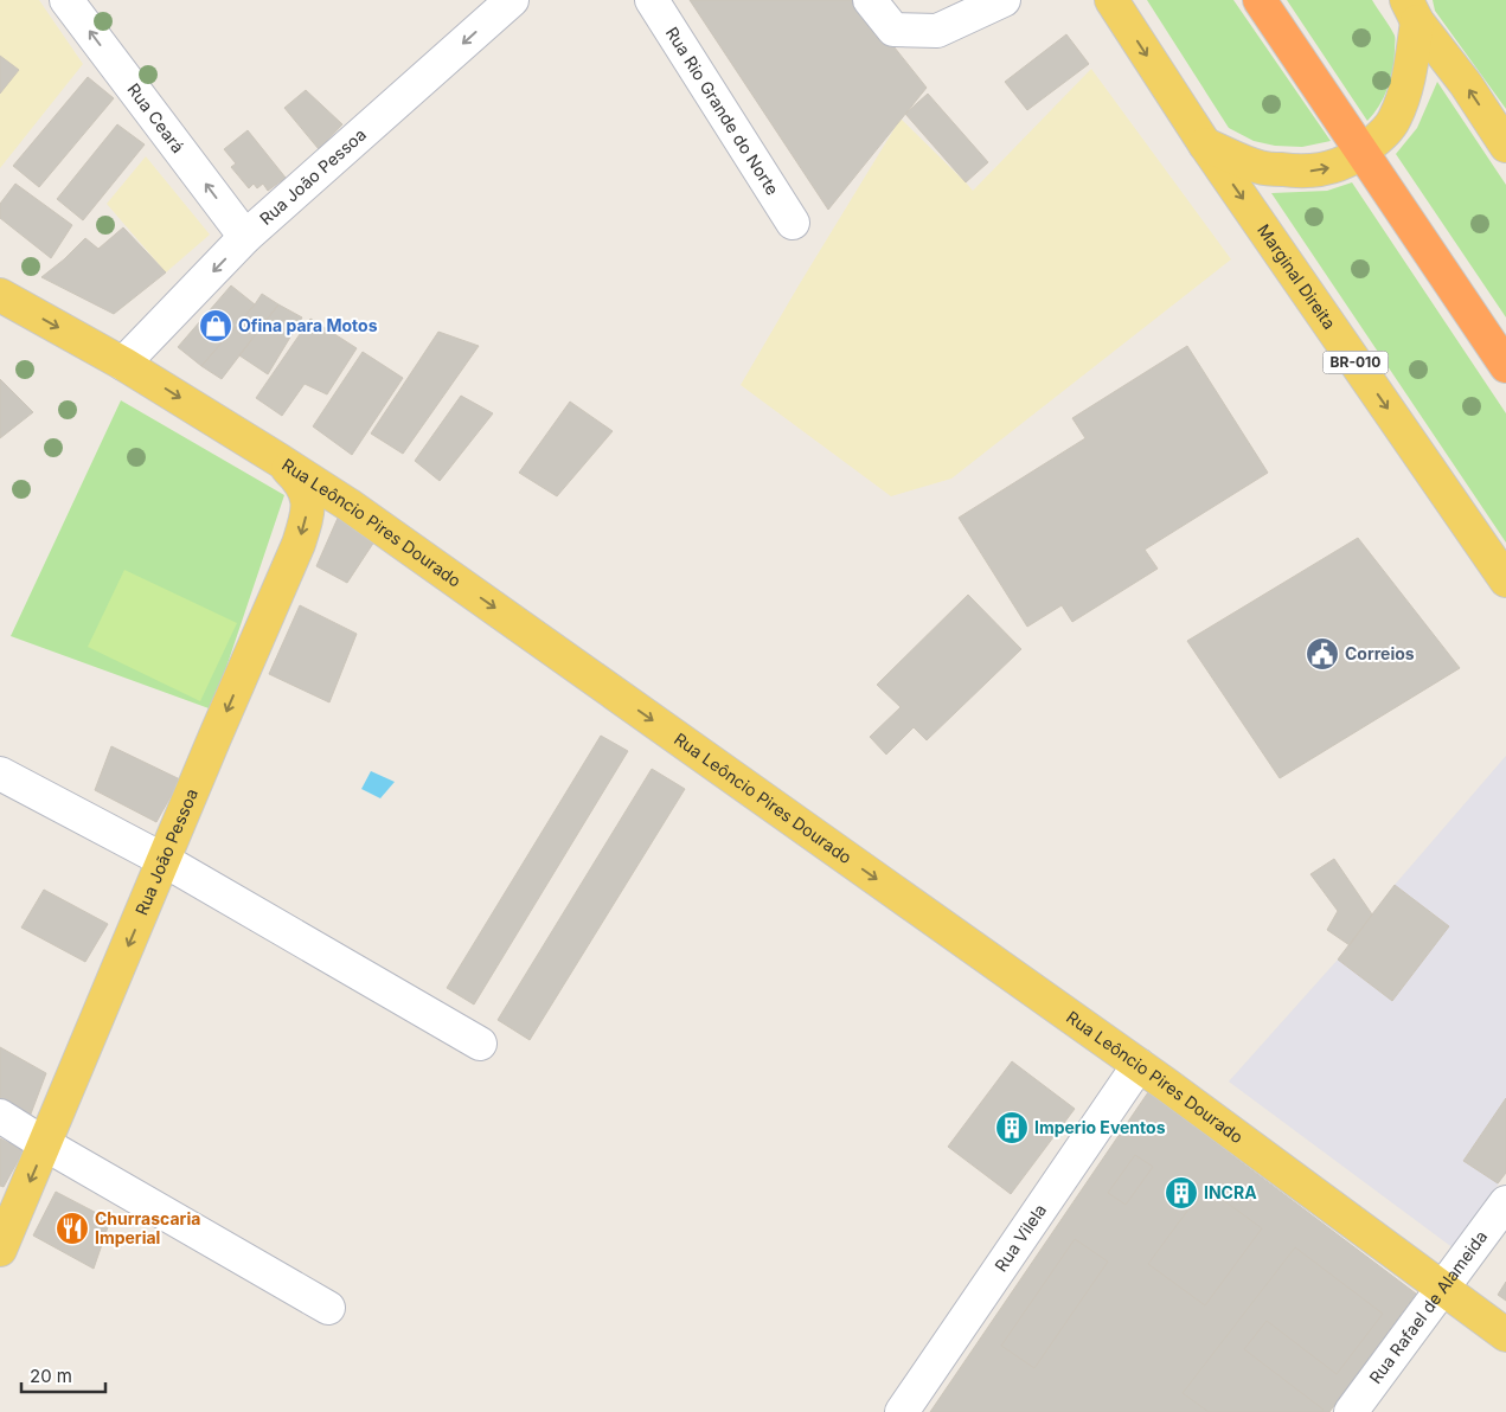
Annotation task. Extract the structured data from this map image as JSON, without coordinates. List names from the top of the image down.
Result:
{
  "streets": {
    "main road": [
      "Rua João Pessoa",
      "Marginal Direita",
      "BR-010",
      "Rua Leôncio Pires Dourado"
    ],
    "street": [
      "Rua Rio Grande do Norte",
      "Rua Ceará",
      "Rua Vilela",
      "Rua Rafael de Alameida"
    ]
  },
  "crossings": [
    ["Rua Ceará", "Rua João Pessoa"],
    ["Rua João Pessoa", "Rua Leôncio Pires Dourado"],
    ["Rua Leôncio Pires Dourado", "Rua Vilela"],
    ["Rua Leôncio Pires Dourado", "Rua Rafael de Alameida"]
  ],
  "one_way": [
    "Rua Ceará",
    "Rua João Pessoa",
    "Marginal Direita",
    "Rua Leôncio Pires Dourado"
  ],
  "places": {
    "shop": ["Ofina para Motos"],
    "public building": ["Correios"],
    "building": ["Imperio Eventos", "INCRA"],
    "restaurant": ["Churrascaria Imperial"]
  },
  "scale_bar": "20 m"
}
